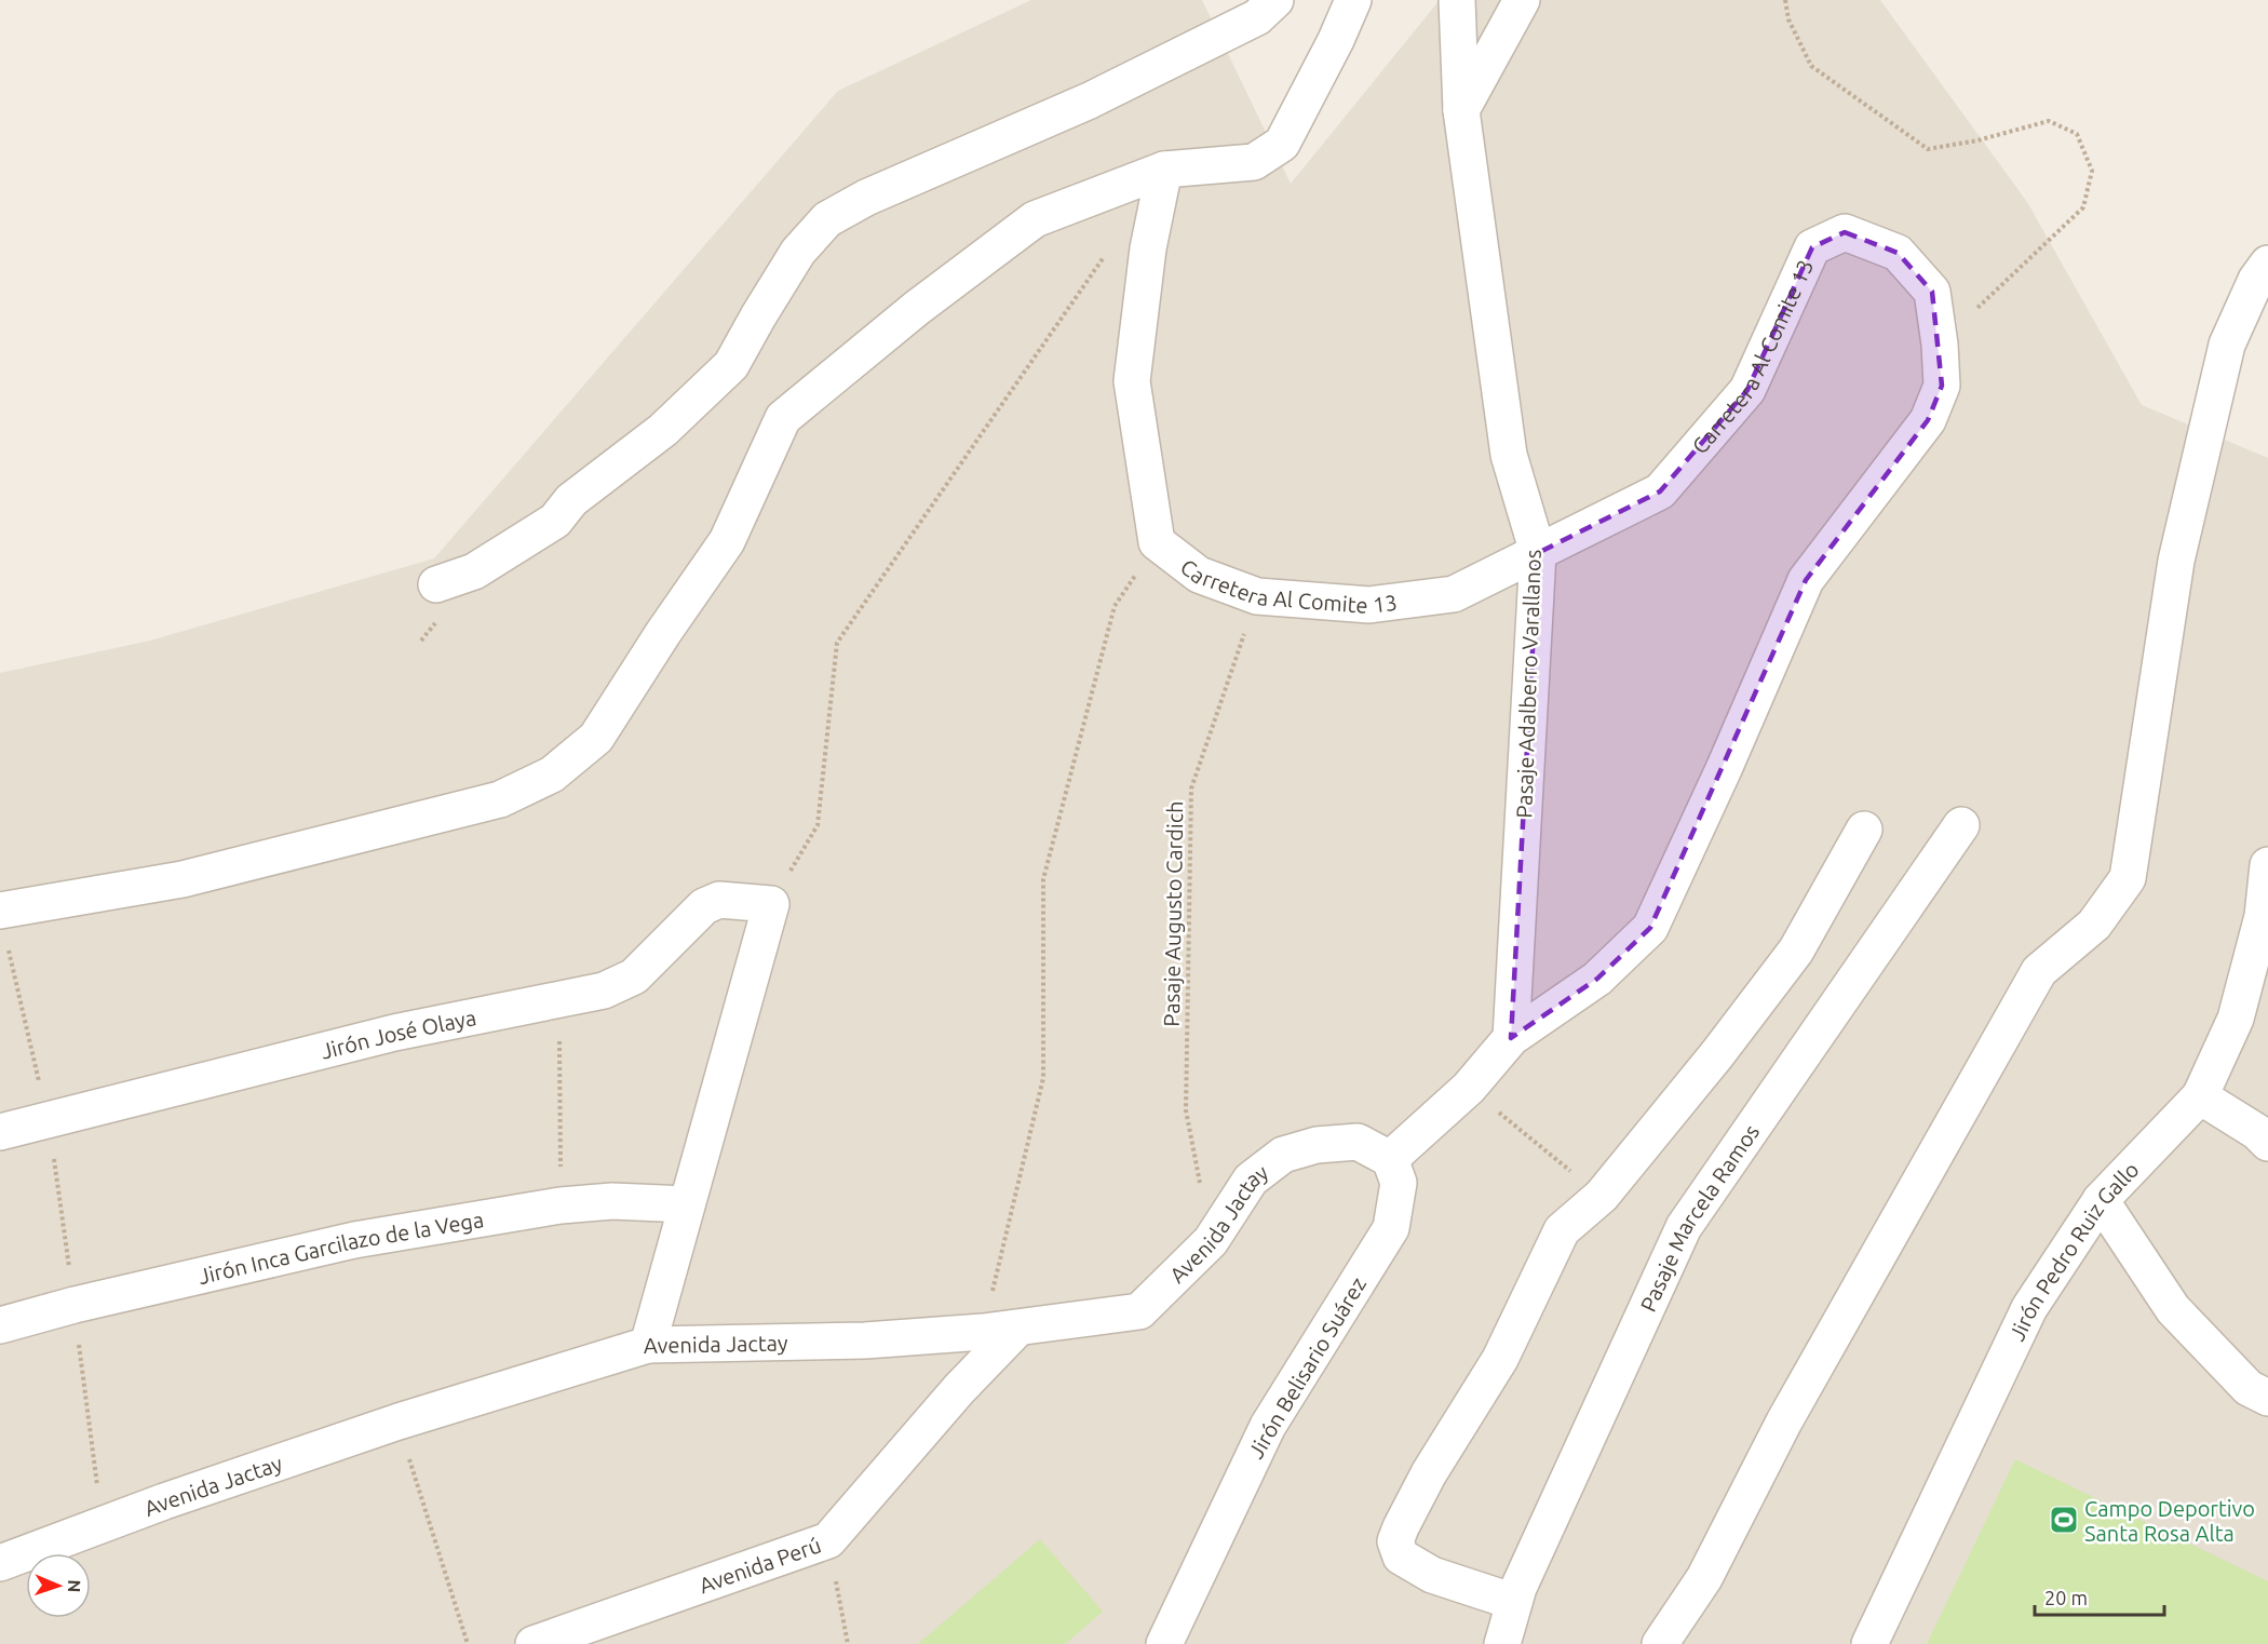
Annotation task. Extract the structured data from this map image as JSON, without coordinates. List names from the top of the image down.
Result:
{
  "streets": {
    "street": [
      "Carretera Al Comite 13",
      "Pasaje Adalberro Varallanos",
      "Jirón José Olaya",
      "Pasaje Marcela Ramos",
      "Avenida Jactay",
      "Jirón Inca Garcilazo de la Vega",
      "Jirón Pedro Ruiz Gallo",
      "Jirón Belisario Suárez",
      "Avenida Perú"
    ],
    "path": ["Pasaje Augusto Cardich"]
  },
  "crossings": [
    ["Carretera Al Comite 13", "Pasaje Adalberro Varallanos"],
    ["Carretera Al Comite 13", "Pasaje Augusto Cardich"],
    ["Carretera Al Comite 13", "Avenida Jactay"],
    ["Carretera Al Comite 13", "Jirón Belisario Suárez"],
    ["Pasaje Augusto Cardich", "Avenida Jactay"],
    ["Avenida Jactay", "Jirón Belisario Suárez"],
    ["Avenida Jactay", "Avenida Perú"]
  ],
  "places": {
    "sports": ["Campo Deportivo Santa Rosa Alta"]
  },
  "scale_bar": "20 m",
  "north": "right"
}
